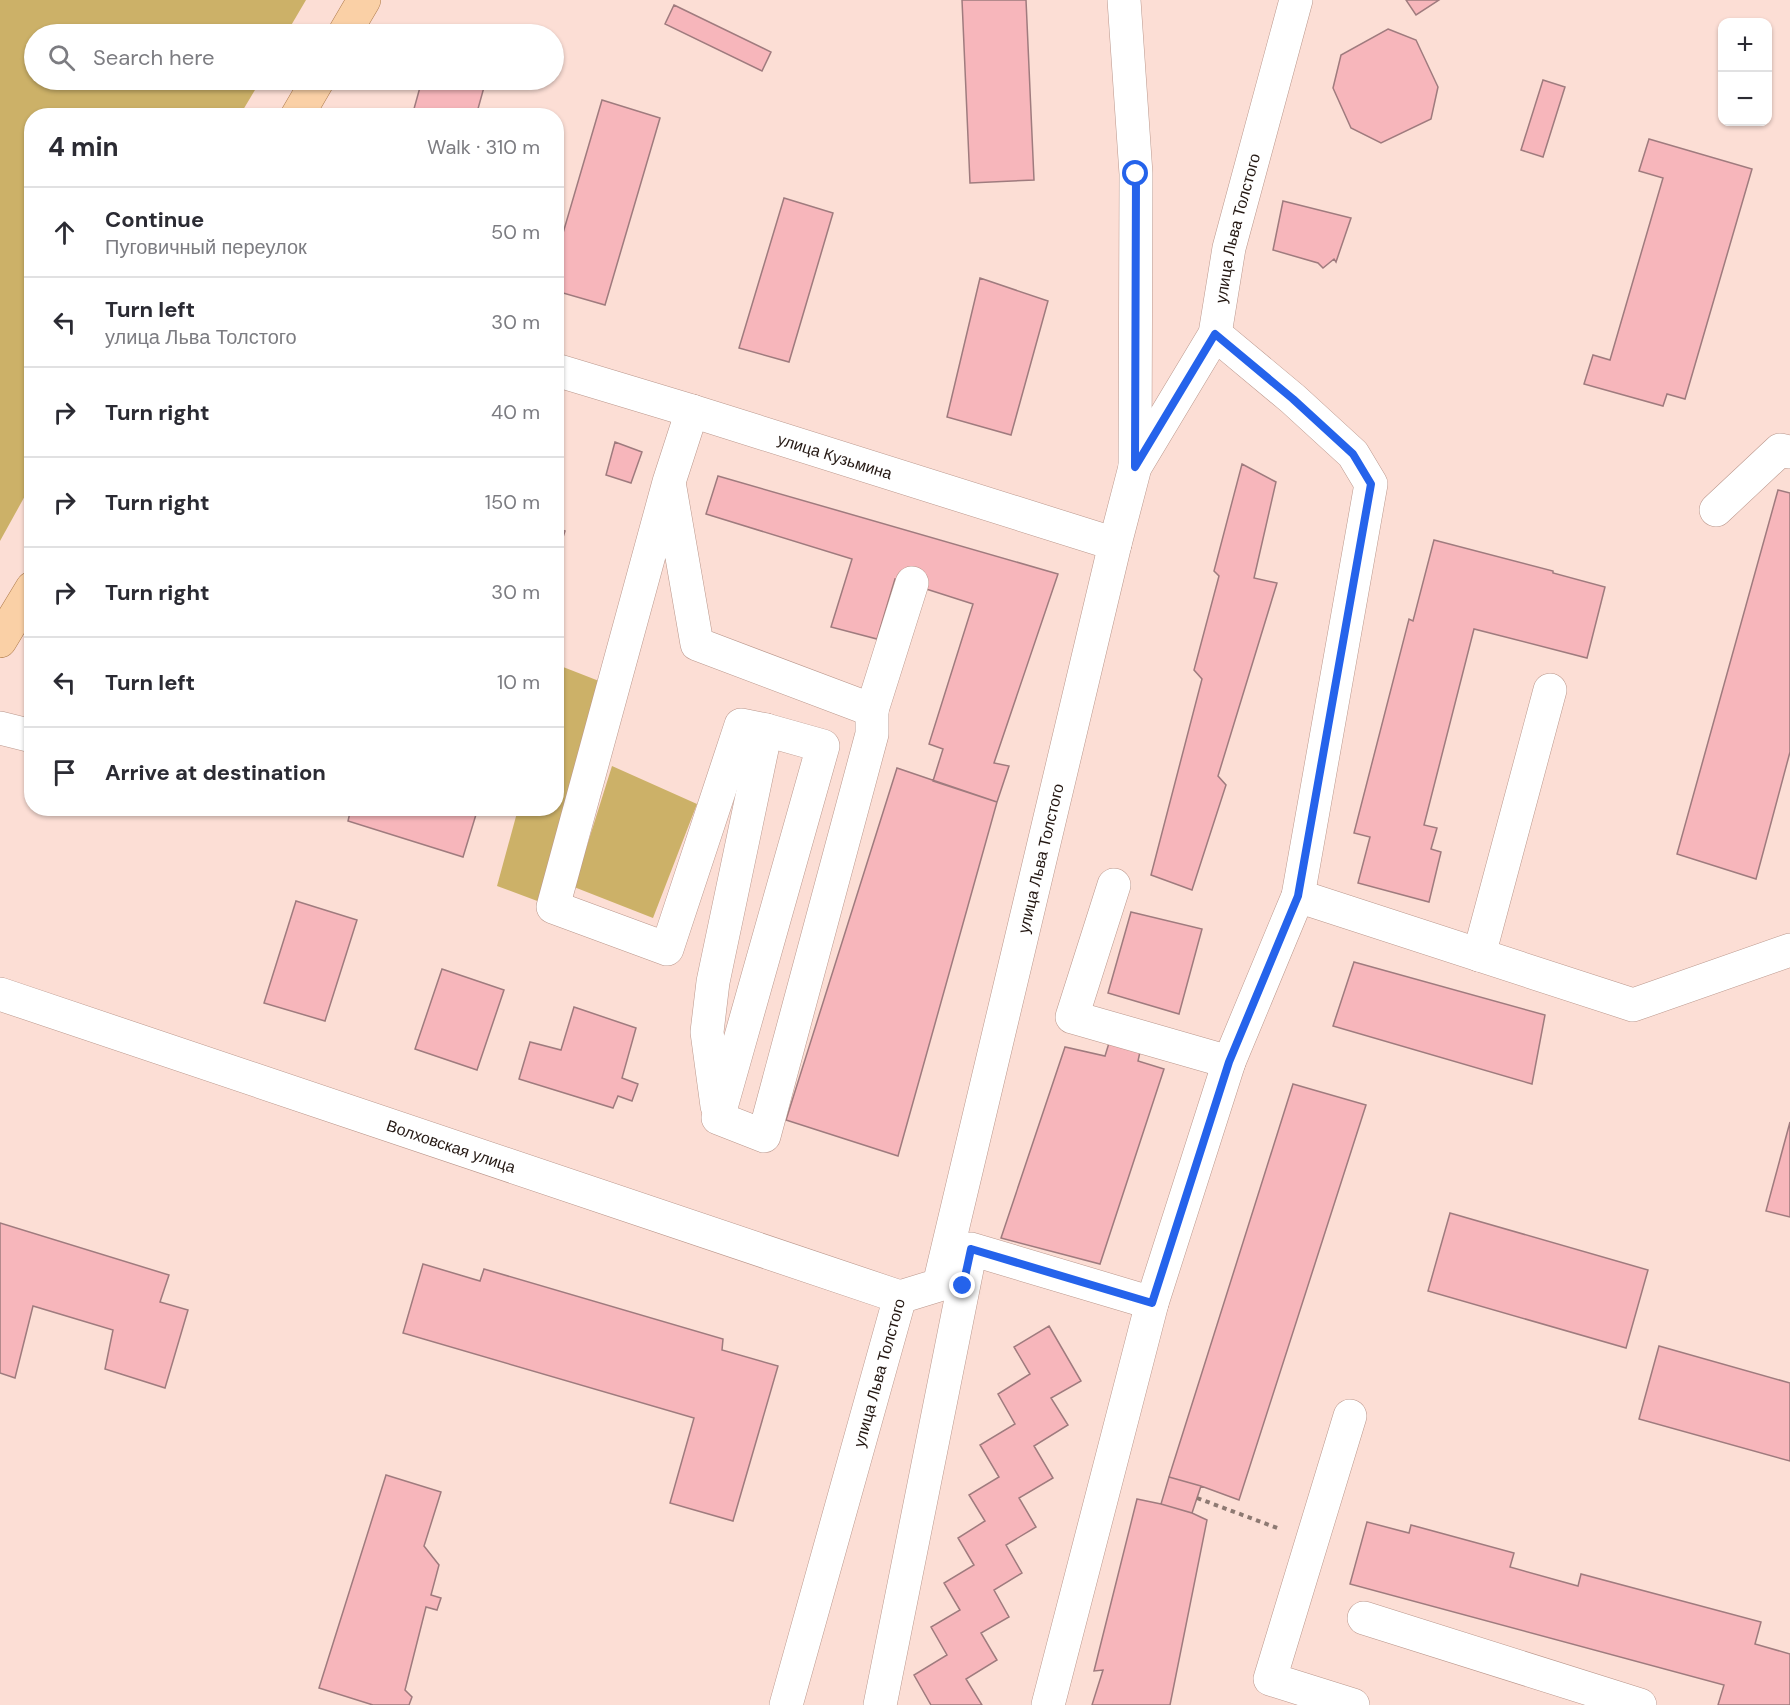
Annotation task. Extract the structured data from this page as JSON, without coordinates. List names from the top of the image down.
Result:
{
  "streets": {
    "street": ["улица Льва Толстого", "улица Кузьмина", "Волховская улица"]
  },
  "crossings": [
    ["улица Льва Толстого", "улица Кузьмина"],
    ["улица Льва Толстого", "Волховская улица"]
  ],
  "page": {
    "map_buttons": ["+", "−"],
    "search": "Search here",
    "heading": ["4 min", "Walk · 310 m"],
    "list": [
      ["Continue", "Пуговичный переулок", "50 m"],
      ["Turn left", "улица Льва Толстого", "30 m"],
      ["Turn right", "40 m"],
      ["Turn right", "150 m"],
      ["Turn right", "30 m"],
      ["Turn left", "10 m"],
      "Arrive at destination"
    ]
  }
}
